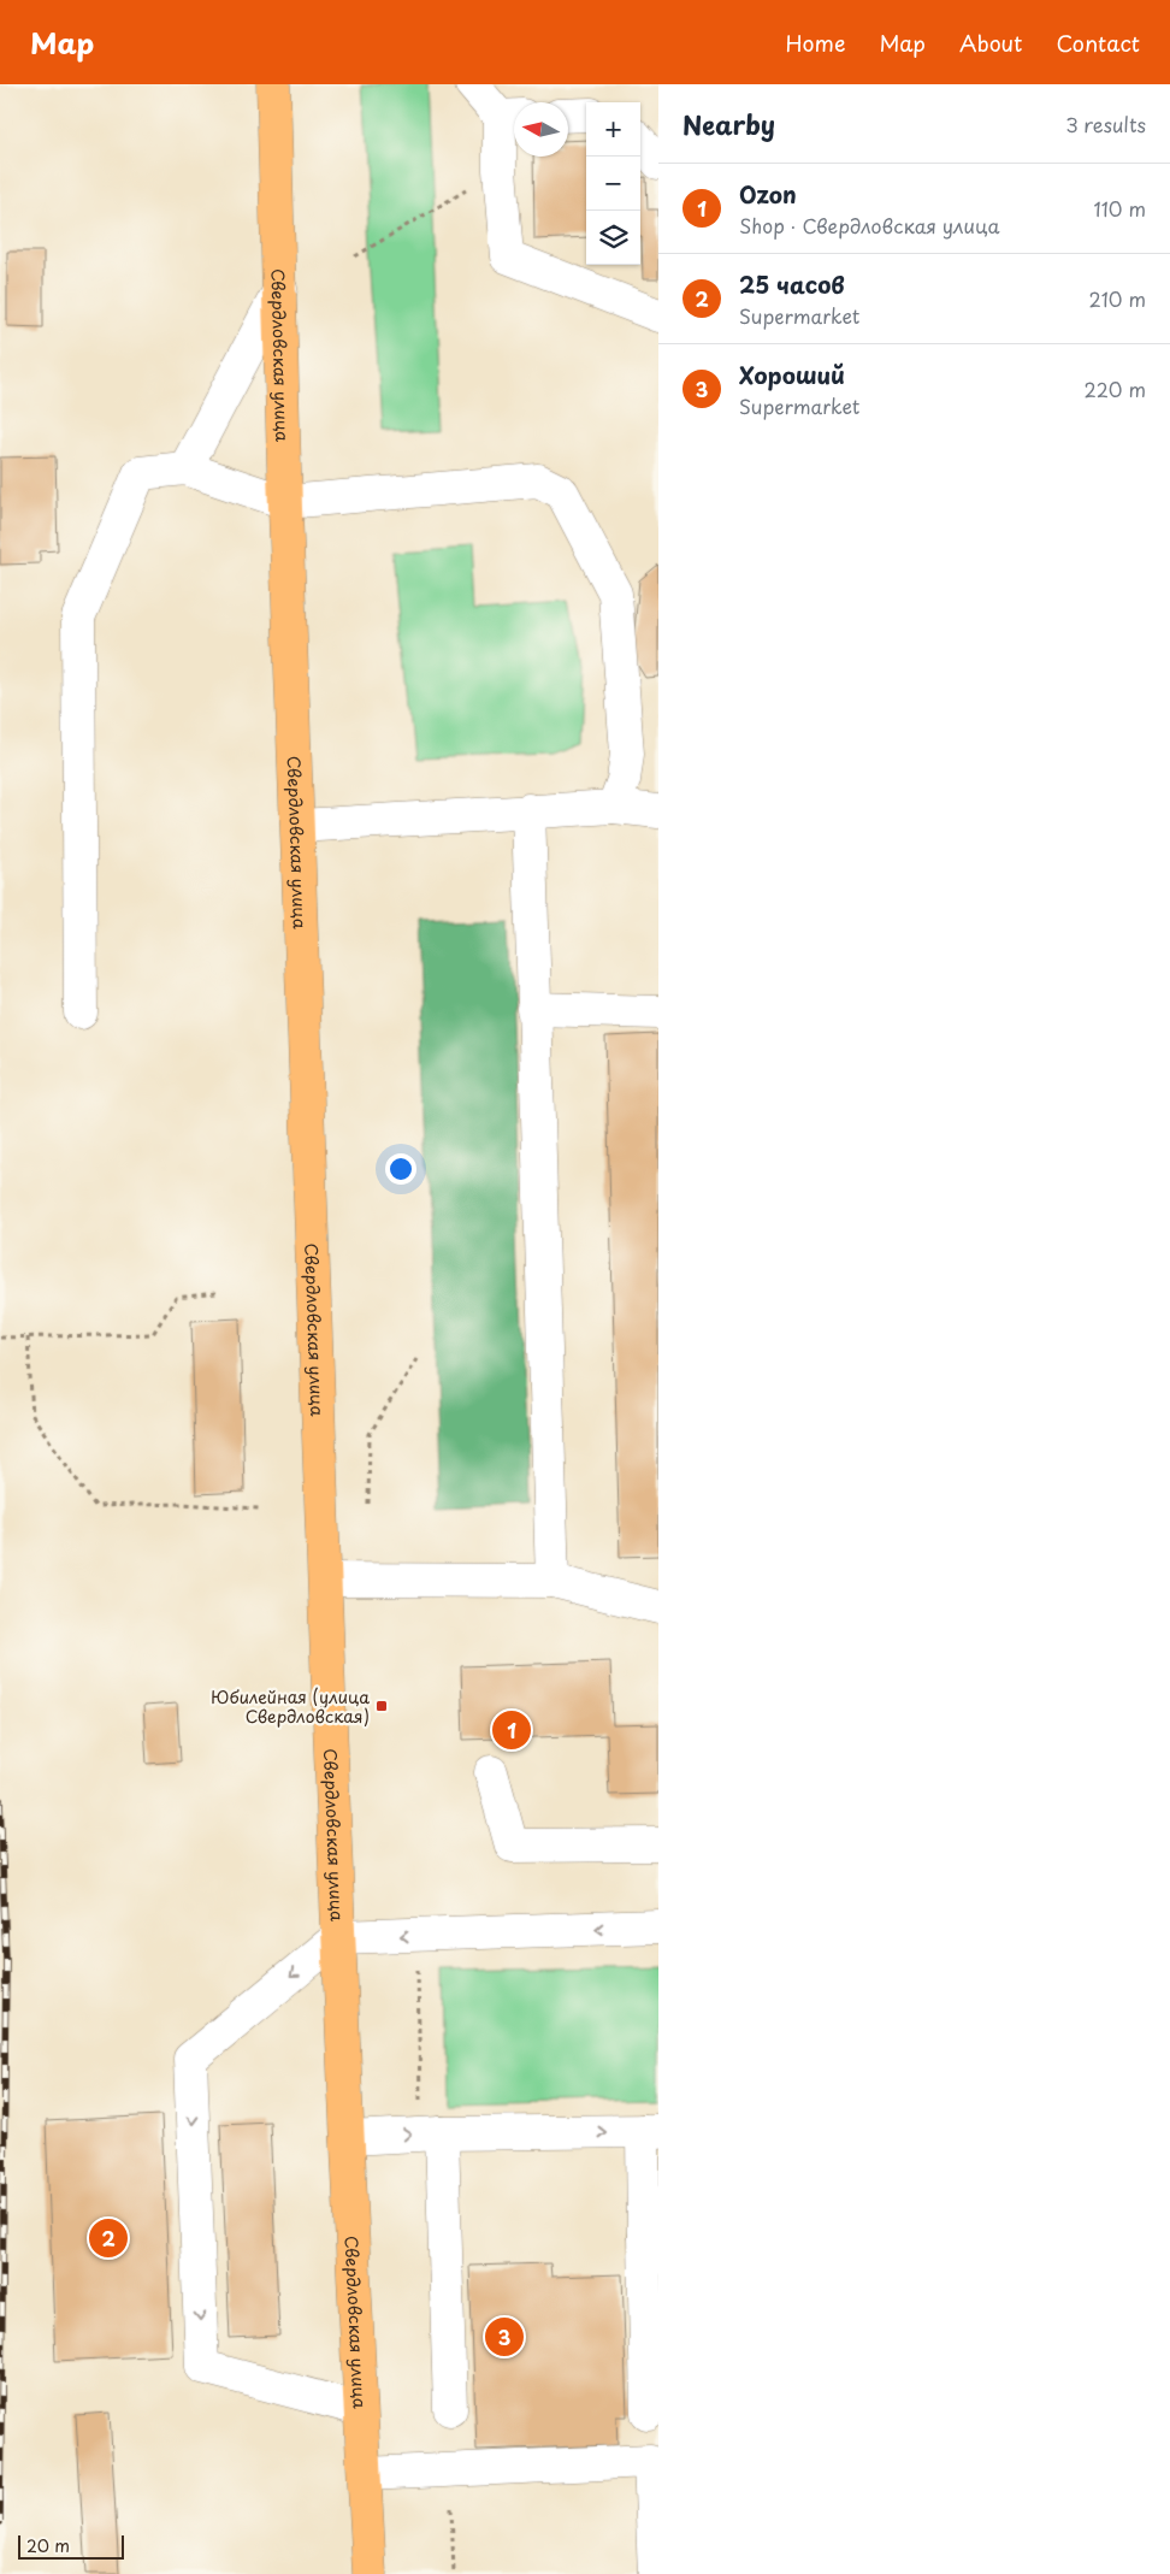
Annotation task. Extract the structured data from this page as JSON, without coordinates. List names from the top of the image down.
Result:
{
  "streets": {
    "highway": ["Свердловская улица"]
  },
  "places": {
    "transit": ["Юбилейная (улица Свердловская)"]
  },
  "scale_bar": "20 m",
  "north": "left",
  "page": {
    "header": "Map",
    "nav": [
      "Home",
      "Map",
      "About",
      "Contact"
    ],
    "heading": ["Nearby", "3 results"],
    "map_buttons": ["+", "−"],
    "list": [
      {
        "mark": "1",
        "name": "Ozon",
        "note": "Shop · Свердловская улица",
        "value": "110 m"
      },
      {
        "mark": "2",
        "name": "25 часов",
        "note": "Supermarket",
        "value": "210 m"
      },
      {
        "mark": "3",
        "name": "Хороший",
        "note": "Supermarket",
        "value": "220 m"
      }
    ],
    "pins": ["1", "2", "3"],
    "scale": "20 m"
  }
}
